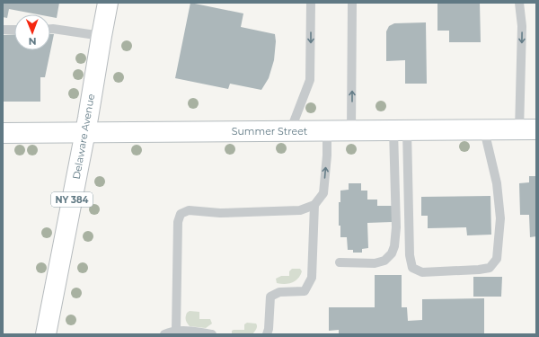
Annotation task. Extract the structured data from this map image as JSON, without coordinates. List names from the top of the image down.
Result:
{
  "streets": {
    "street": ["Summer Street", "Delaware Avenue", "NY 384"]
  },
  "crossings": [
    ["Summer Street", "Delaware Avenue"]
  ],
  "north": "bottom"
}
